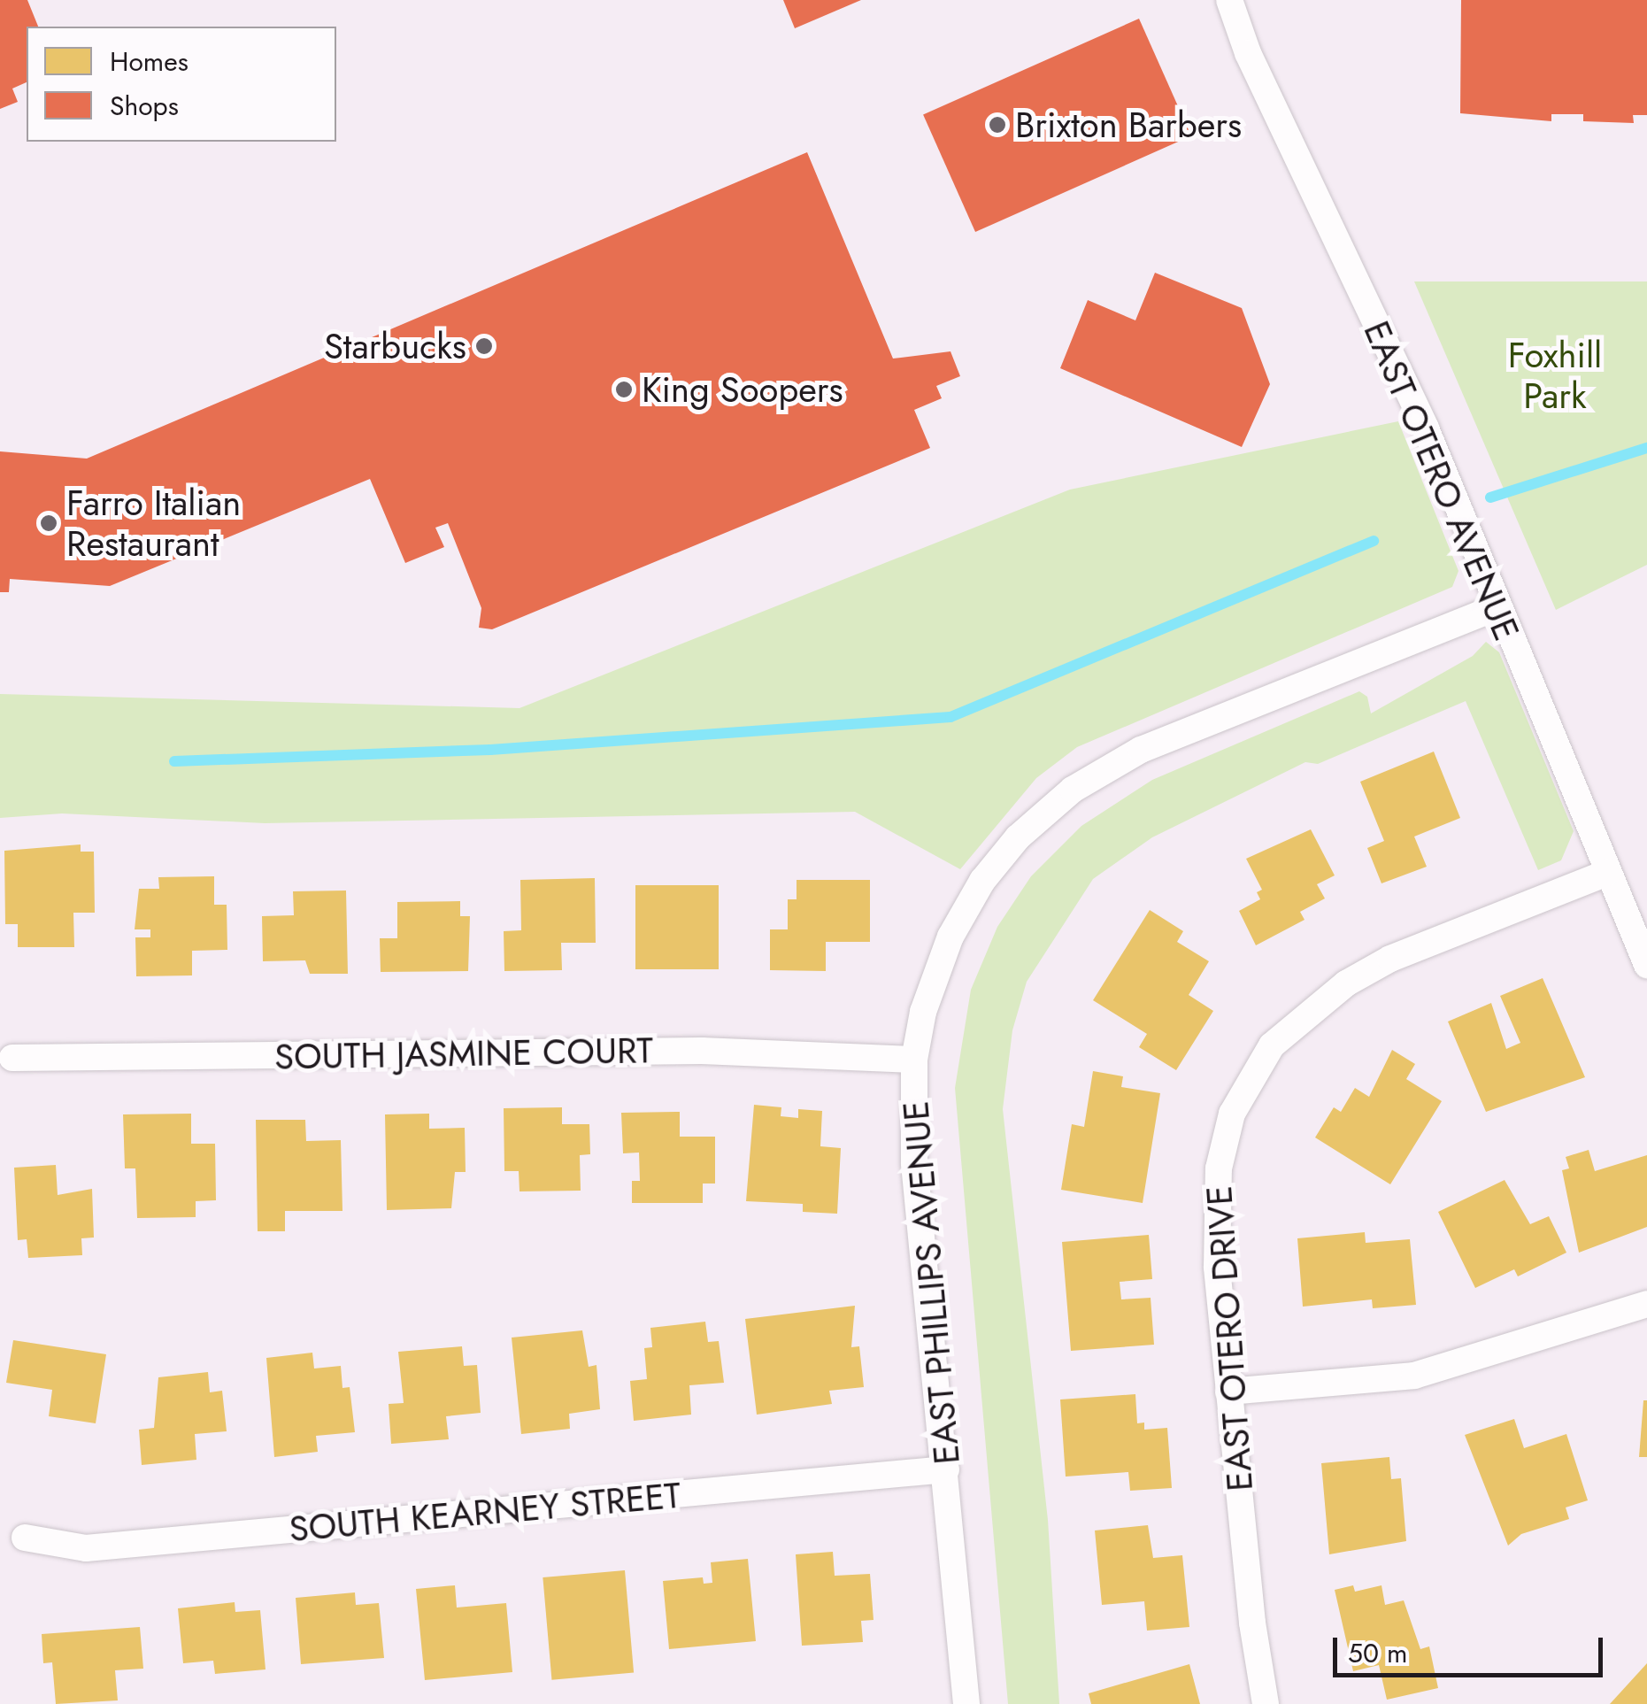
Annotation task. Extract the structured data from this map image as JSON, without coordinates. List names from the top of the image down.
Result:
{
  "streets": {
    "street": [
      "EAST OTERO AVENUE",
      "SOUTH JASMINE COURT",
      "EAST PHILLIPS AVENUE",
      "EAST OTERO DRIVE",
      "SOUTH KEARNEY STREET"
    ]
  },
  "crossings": [
    ["EAST OTERO AVENUE", "EAST PHILLIPS AVENUE"],
    ["EAST OTERO AVENUE", "EAST OTERO DRIVE"],
    ["SOUTH JASMINE COURT", "EAST PHILLIPS AVENUE"],
    ["EAST PHILLIPS AVENUE", "SOUTH KEARNEY STREET"]
  ],
  "parks": ["Foxhill Park"],
  "places": [
    "Brixton Barbers",
    "Starbucks",
    "King Soopers",
    "Farro Italian Restaurant"
  ],
  "legend": ["Homes", "Shops"],
  "scale_bar": "50 m"
}
